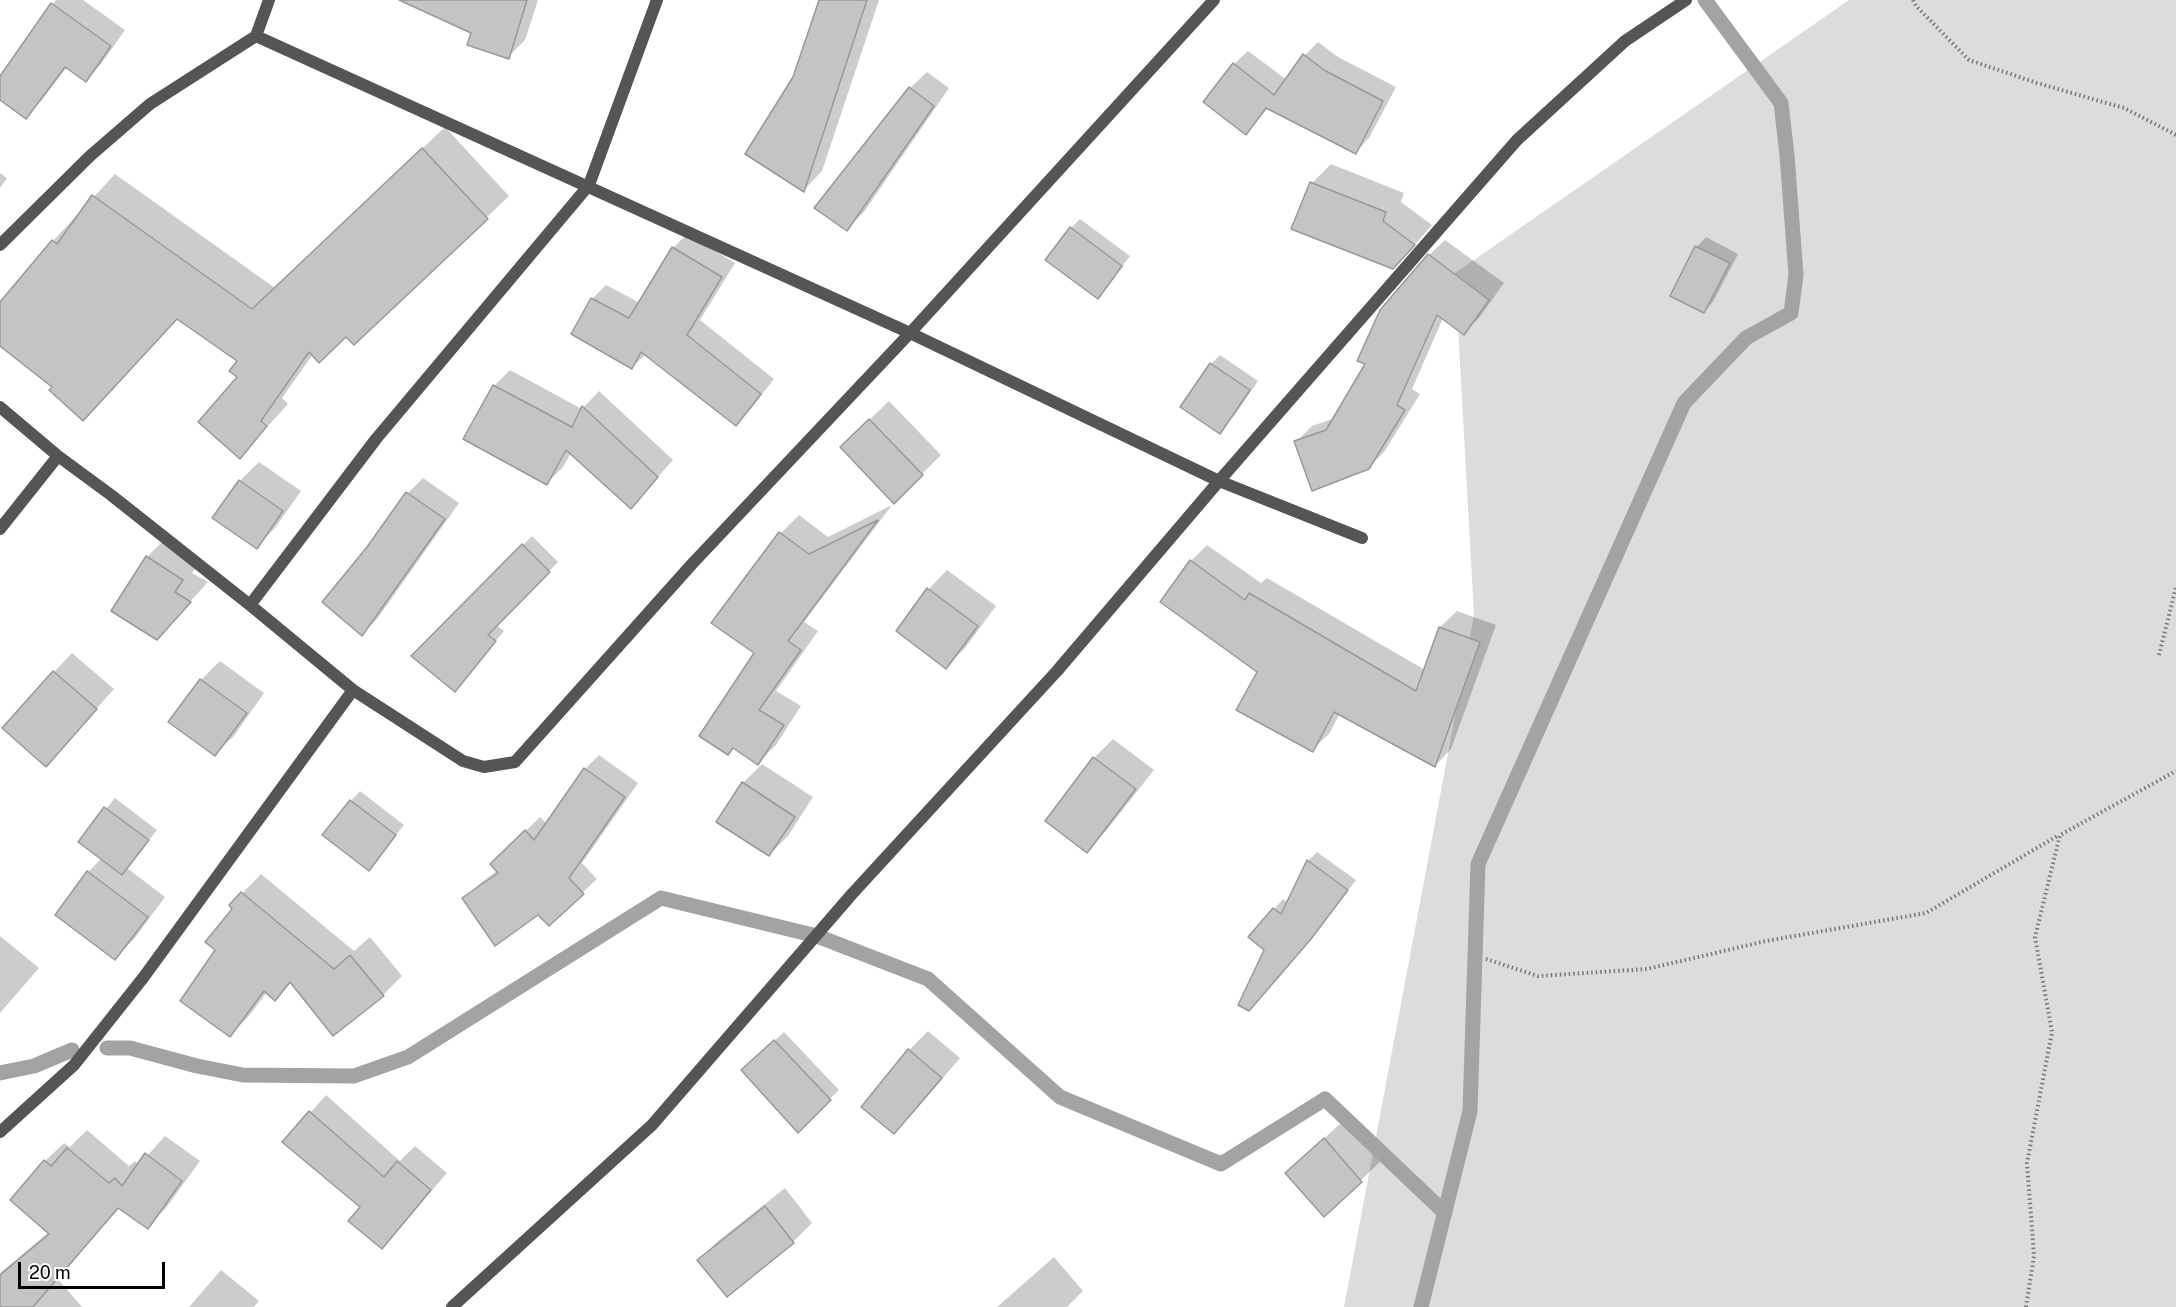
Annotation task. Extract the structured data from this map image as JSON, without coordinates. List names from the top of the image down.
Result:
{
  "scale_bar": "20 m"
}
